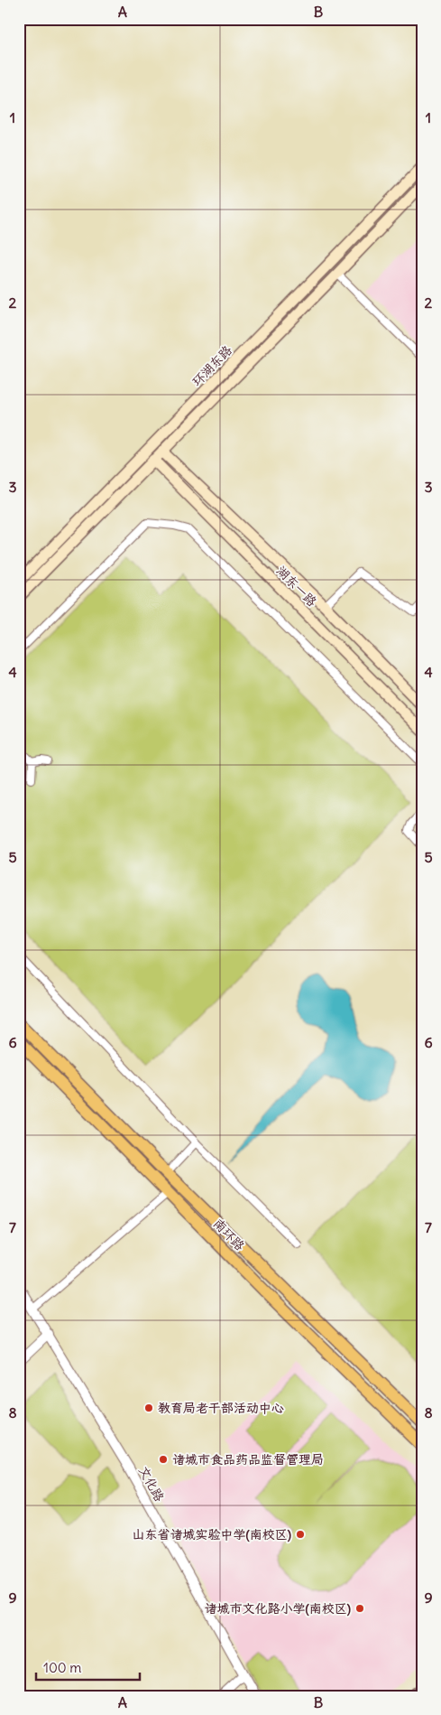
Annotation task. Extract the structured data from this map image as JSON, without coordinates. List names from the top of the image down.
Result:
{
  "streets": {
    "highway": ["南环路"],
    "main road": ["环湖东路", "湖东一路"],
    "street": ["文化路"]
  },
  "crossings": [
    ["环湖东路", "湖东一路"]
  ],
  "places": [
    "教育局老干部活动中心",
    "诸城市食品药品监督管理局",
    "山东省诸城实验中学(南校区)",
    "诸城市文化路小学(南校区)"
  ],
  "scale_bar": "100 m",
  "grid": {
    "columns": ["A", "B"],
    "rows": [
      "1",
      "2",
      "3",
      "4",
      "5",
      "6",
      "7",
      "8",
      "9"
    ]
  }
}
